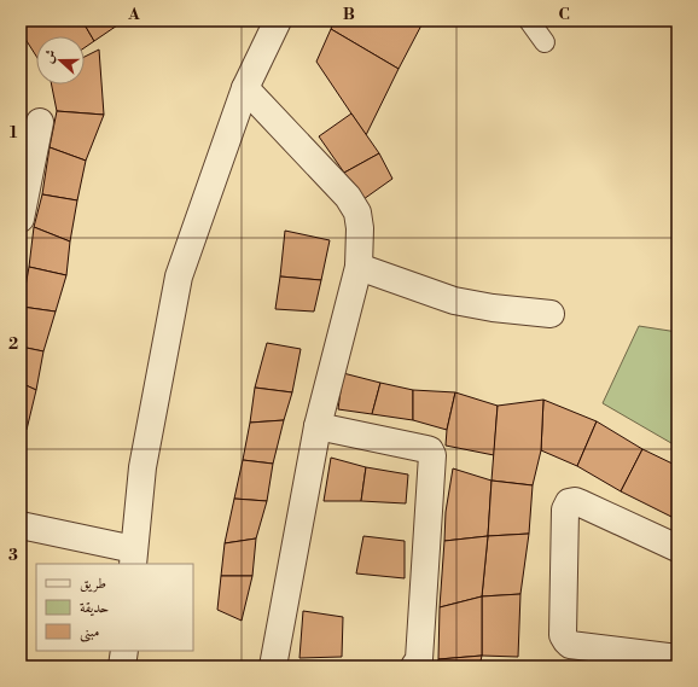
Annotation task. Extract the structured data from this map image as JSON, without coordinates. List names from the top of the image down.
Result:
{
  "legend": ["طريق", "حديقة", "مبنى"],
  "north": "left",
  "grid": {
    "columns": ["A", "B", "C"],
    "rows": ["1", "2", "3"]
  }
}
